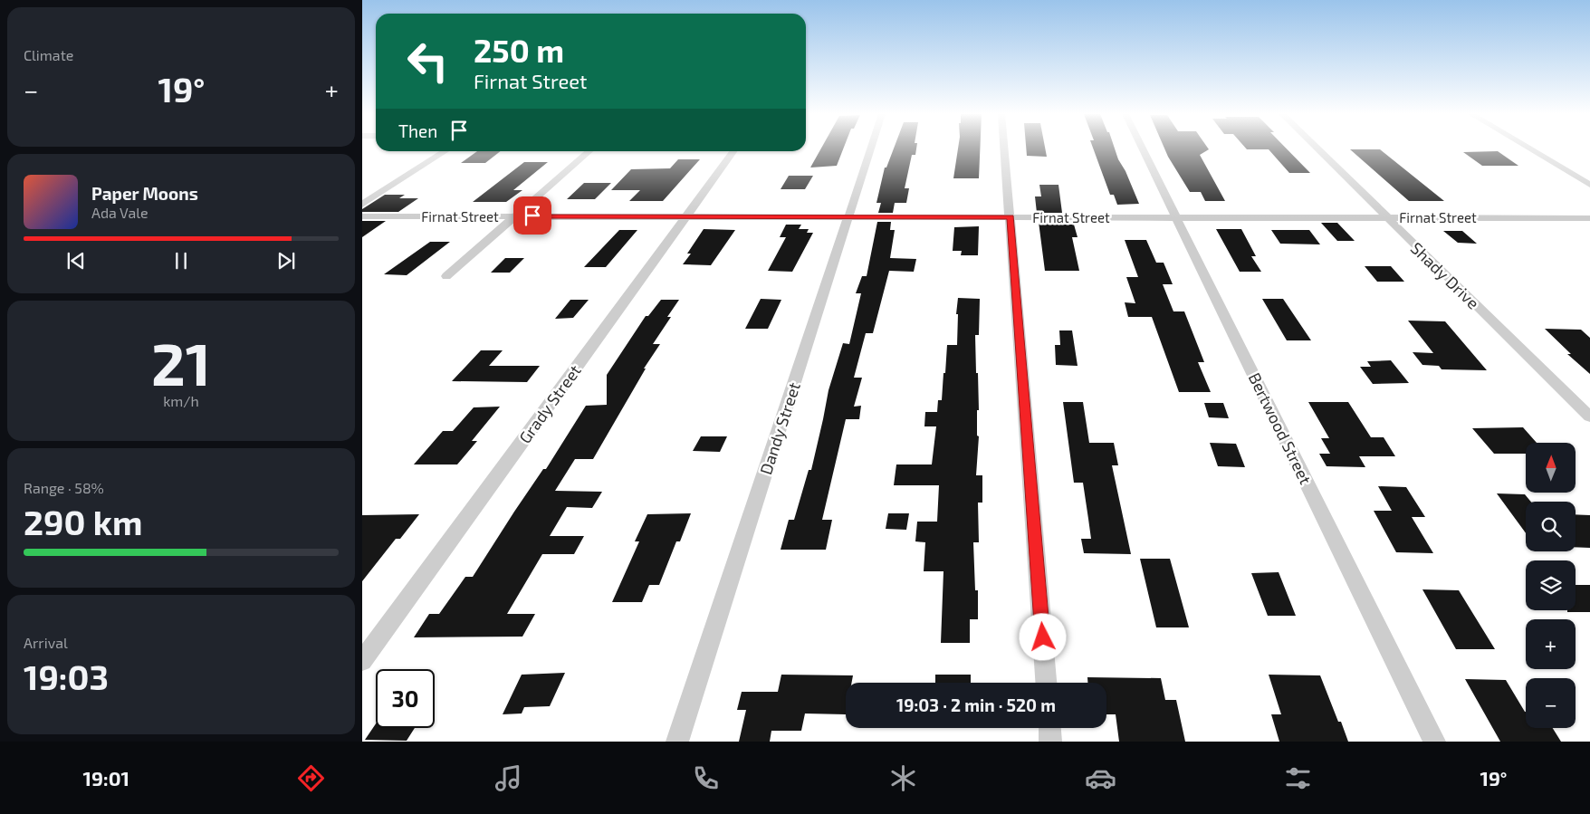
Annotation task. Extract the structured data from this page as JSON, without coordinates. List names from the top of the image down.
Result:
{
  "streets": {
    "street": [
      "Firnat Street",
      "Shady Drive",
      "Grady Street",
      "Dandy Street",
      "Bertwood Street"
    ]
  },
  "crossings": [
    ["Firnat Street", "Shady Drive"],
    ["Firnat Street", "Grady Street"],
    ["Firnat Street", "Dandy Street"],
    ["Firnat Street", "Bertwood Street"]
  ],
  "north": "top",
  "page": {
    "tile": [
      "Climate",
      ["21", "km/h"],
      ["Range · 58%", "290 km"],
      ["Arrival", "19:03"]
    ],
    "turn": ["250 m", "Firnat Street"],
    "heat": ["−", "19°", "+"],
    "then": "Then",
    "song": ["Paper Moons", "Ada Vale"],
    "map_buttons": ["+", "−"],
    "limit": "30",
    "trip": "19:03 · 2 min · 520 m",
    "tabs": ["19:01", "19°"]
  }
}
